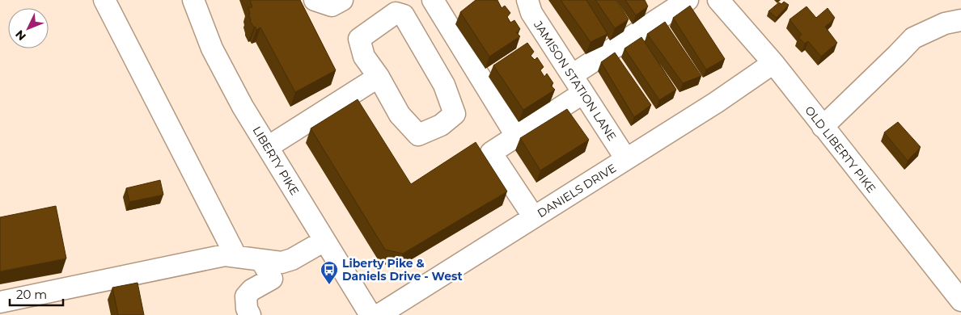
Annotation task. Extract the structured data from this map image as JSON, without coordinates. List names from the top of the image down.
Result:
{
  "streets": {
    "street": [
      "JAMISON STATION LANE",
      "OLD LIBERTY PIKE",
      "LIBERTY PIKE",
      "DANIELS DRIVE"
    ]
  },
  "crossings": [
    ["JAMISON STATION LANE", "DANIELS DRIVE"],
    ["OLD LIBERTY PIKE", "DANIELS DRIVE"]
  ],
  "places": {
    "bus stop": ["Liberty Pike & Daniels Drive - West"]
  },
  "scale_bar": "20 m",
  "north": "bottom left"
}
